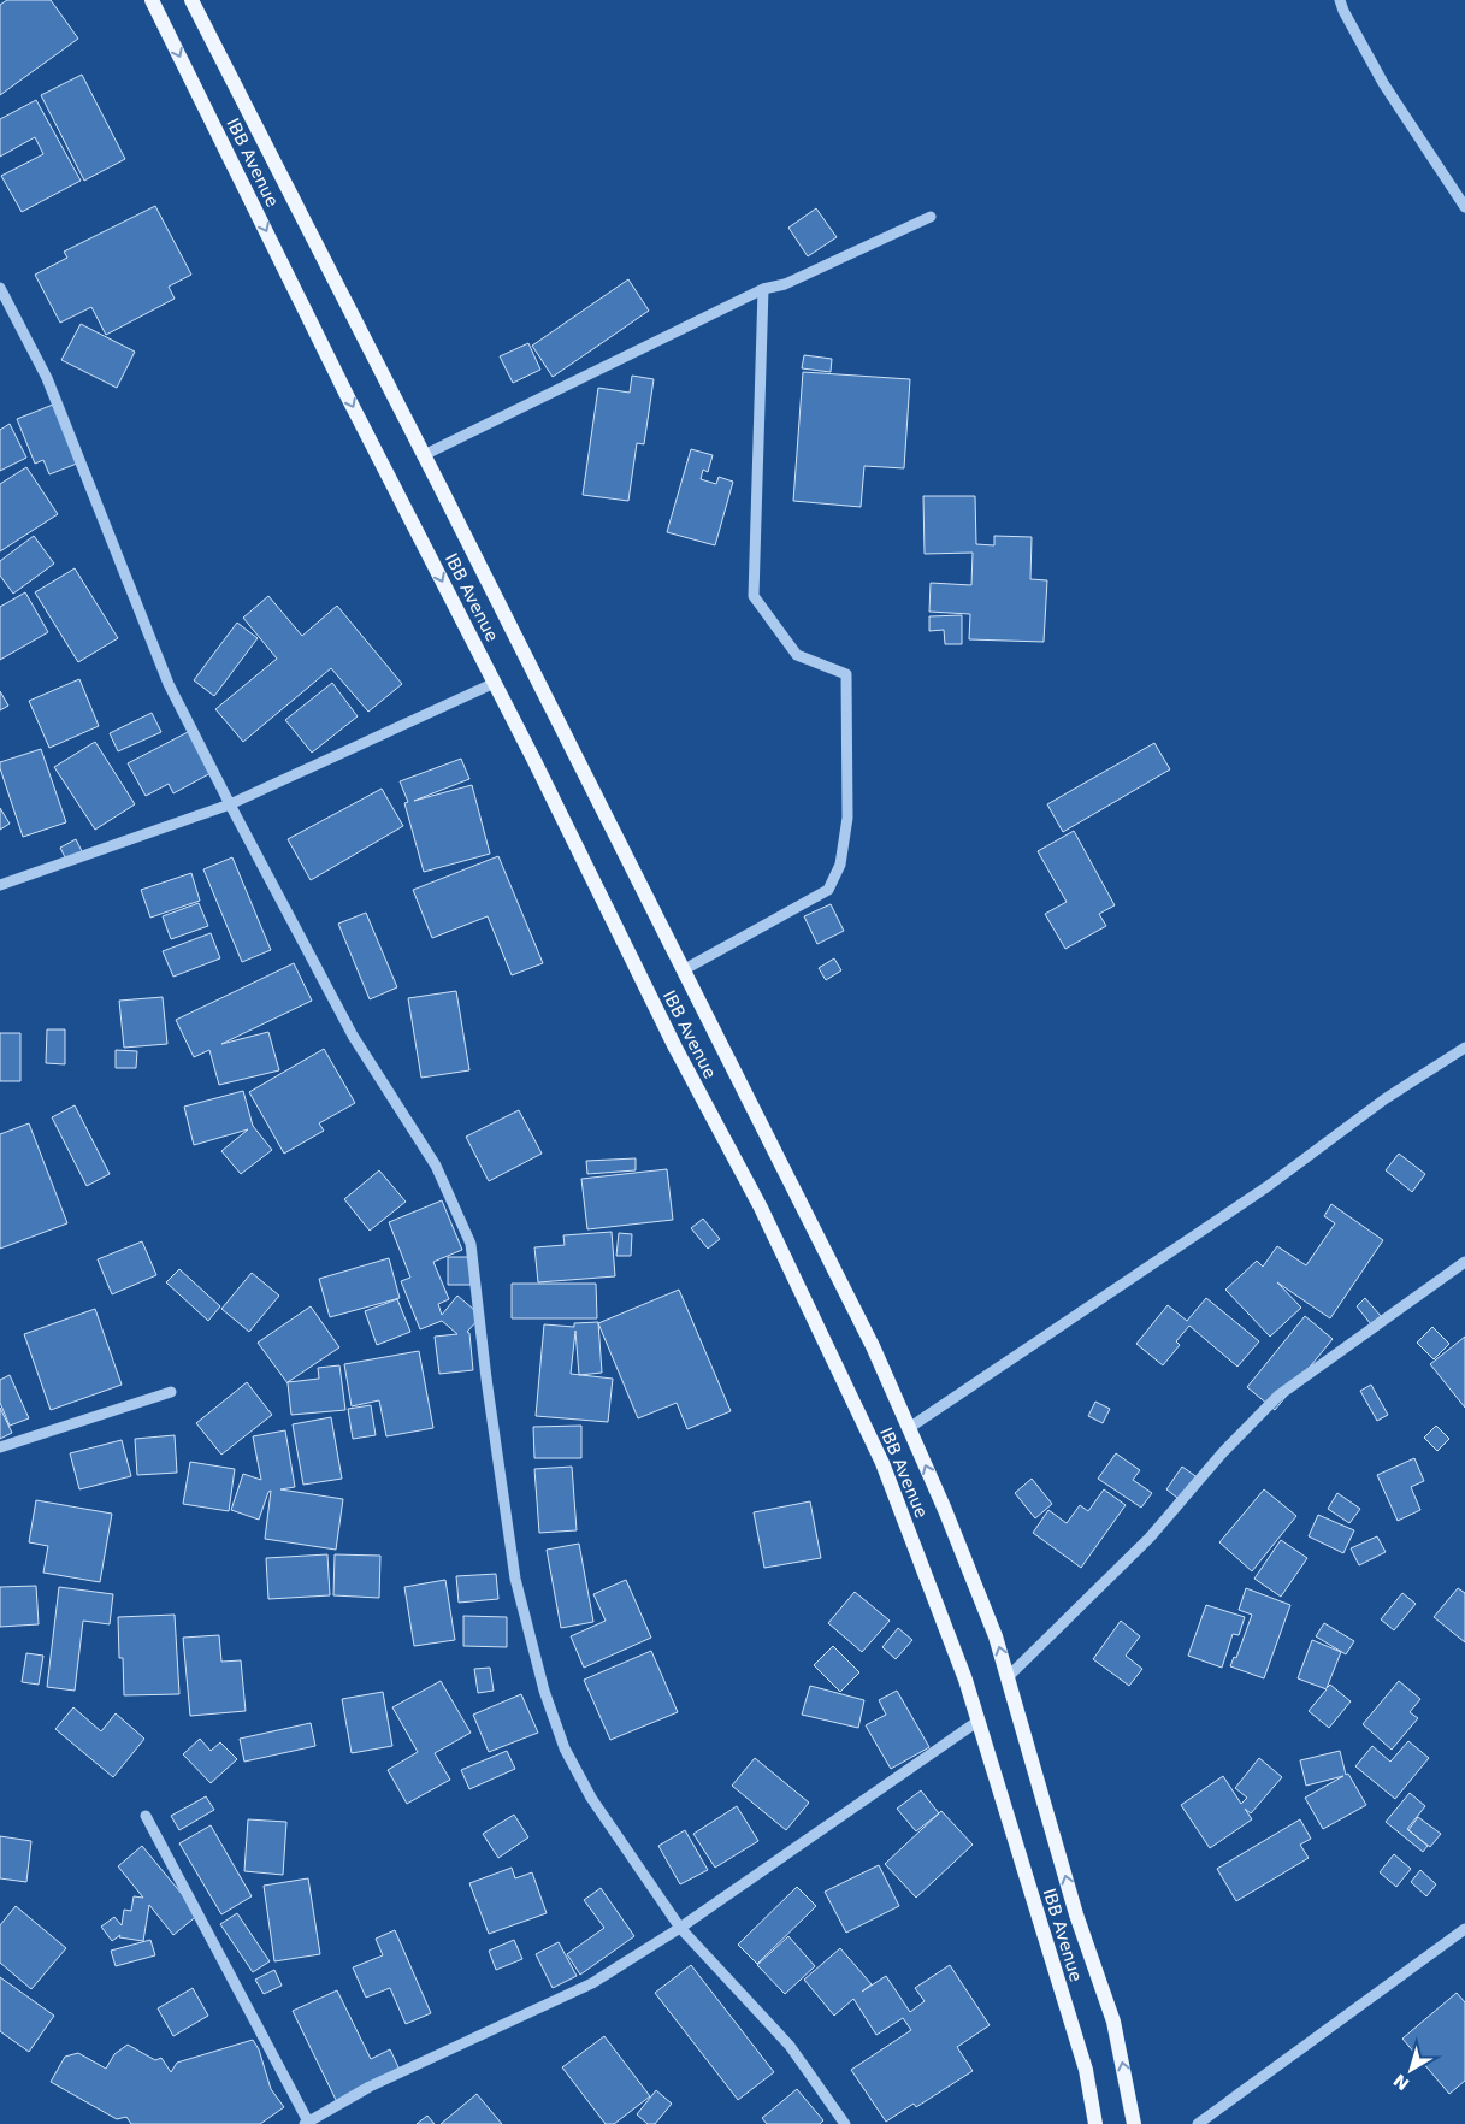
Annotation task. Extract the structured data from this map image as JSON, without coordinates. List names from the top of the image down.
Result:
{
  "streets": {
    "main road": ["IBB Avenue"]
  },
  "north": "bottom left"
}
